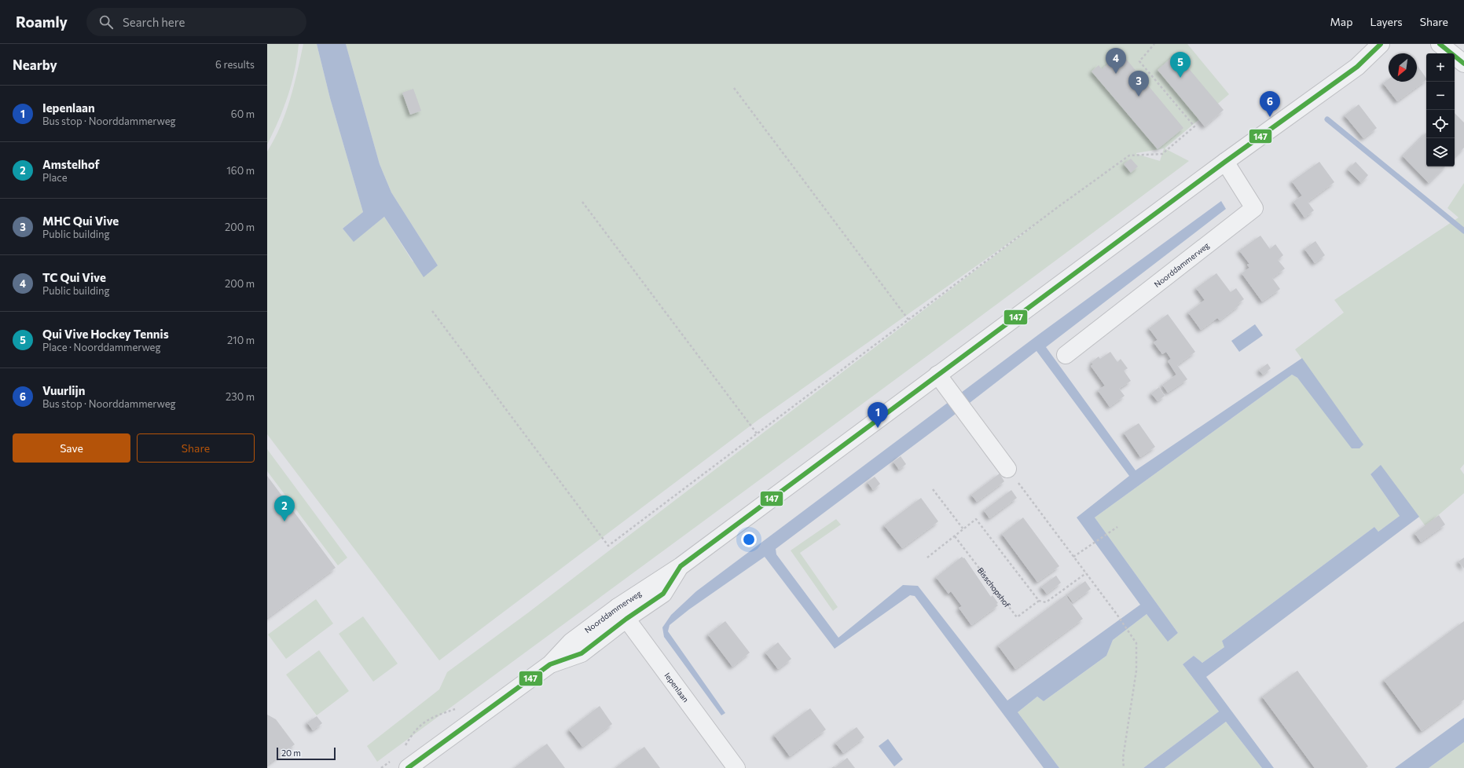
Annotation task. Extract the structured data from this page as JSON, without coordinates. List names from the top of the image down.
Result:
{
  "streets": {
    "street": ["Noorddammerweg", "Iepenlaan"],
    "path": ["Bisschopshof"]
  },
  "crossings": [
    ["Noorddammerweg", "Iepenlaan"]
  ],
  "lines": ["transit line 147"],
  "scale_bar": "20 m",
  "north": "bottom left",
  "page": {
    "header": "Roamly",
    "search": "Search here",
    "nav": ["Map", "Layers", "Share"],
    "heading": ["Nearby", "6 results"],
    "pins": [
      "4",
      "5",
      "3",
      "6",
      "1",
      "2"
    ],
    "map_buttons": ["+", "−"],
    "list": [
      {
        "mark": "1",
        "name": "Iepenlaan",
        "note": "Bus stop · Noorddammerweg",
        "value": "60 m"
      },
      {
        "mark": "2",
        "name": "Amstelhof",
        "note": "Place",
        "value": "160 m"
      },
      {
        "mark": "3",
        "name": "MHC Qui Vive",
        "note": "Public building",
        "value": "200 m"
      },
      {
        "mark": "4",
        "name": "TC Qui Vive",
        "note": "Public building",
        "value": "200 m"
      },
      {
        "mark": "5",
        "name": "Qui Vive Hockey Tennis",
        "note": "Place · Noorddammerweg",
        "value": "210 m"
      },
      {
        "mark": "6",
        "name": "Vuurlijn",
        "note": "Bus stop · Noorddammerweg",
        "value": "230 m"
      }
    ],
    "buttons": ["Save", "Share"],
    "scale": "20 m"
  }
}
